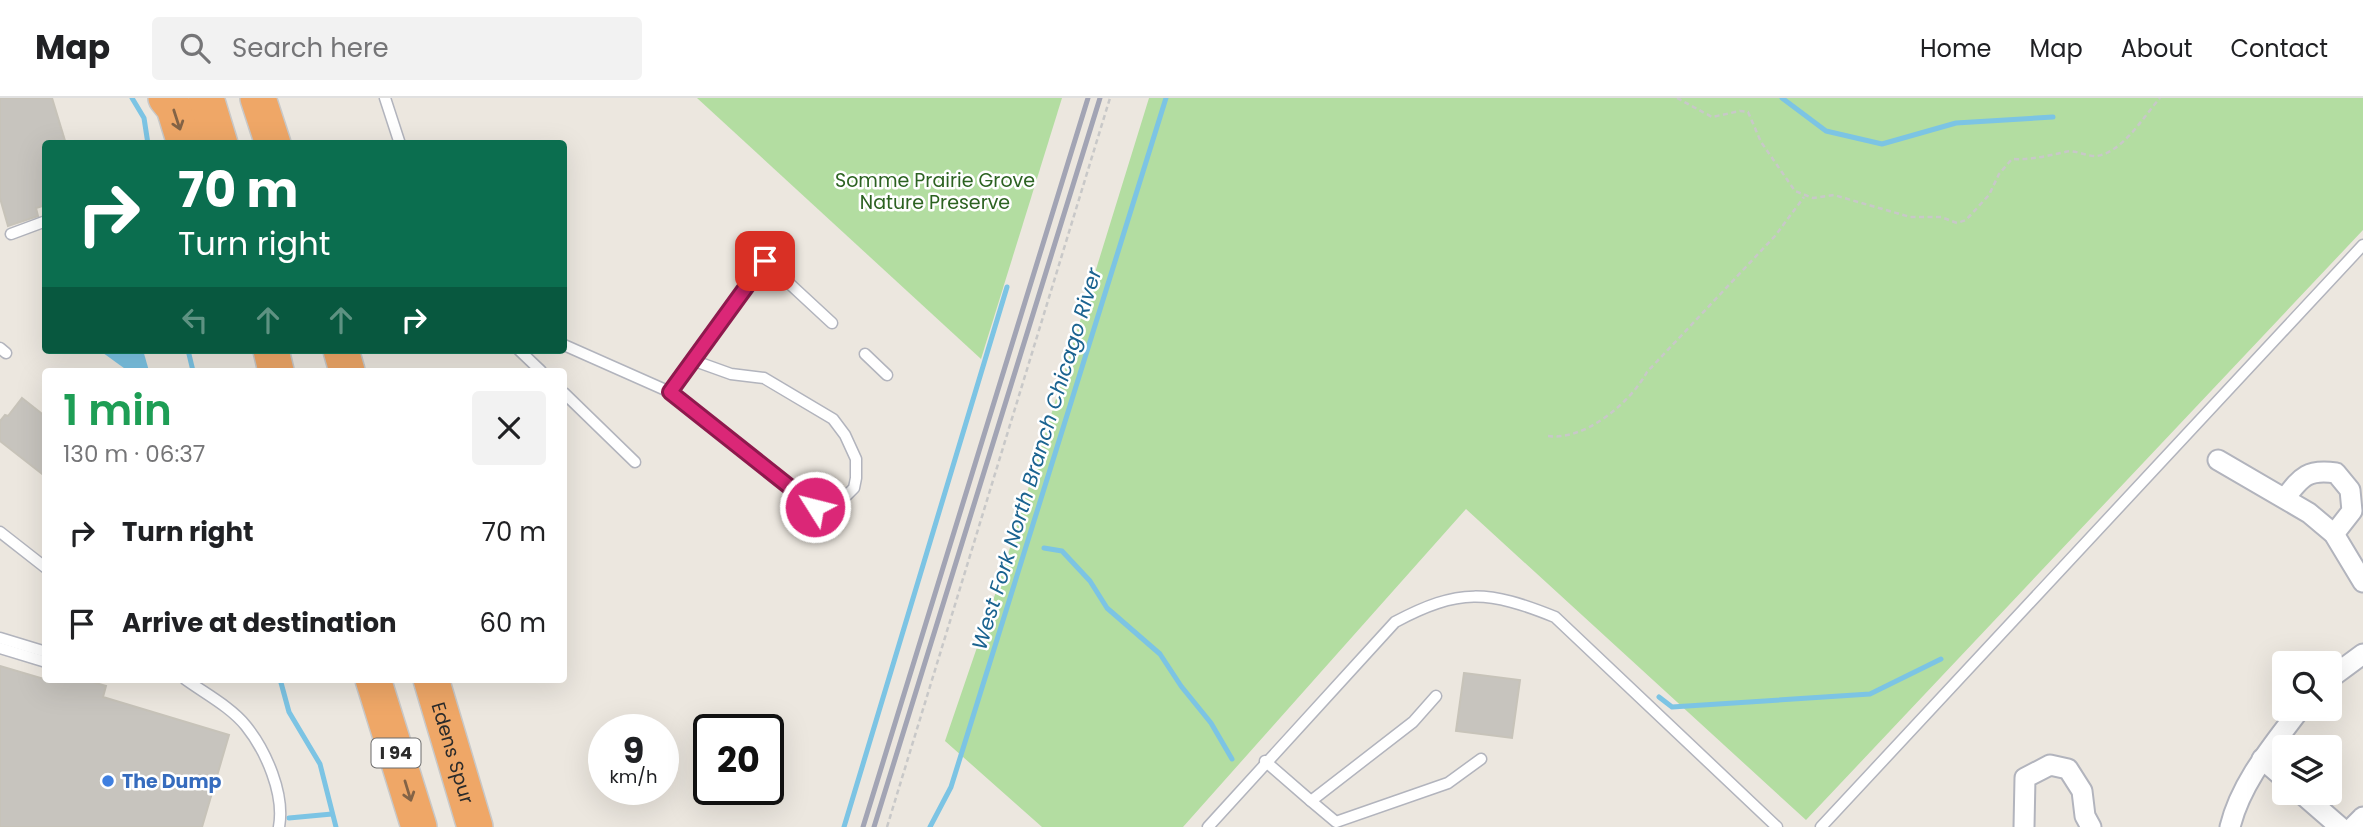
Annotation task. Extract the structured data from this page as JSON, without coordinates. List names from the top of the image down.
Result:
{
  "streets": {
    "highway": ["I 94", "Edens Spur"]
  },
  "water": ["West Fork North Branch Chicago River"],
  "parks": ["Somme Prairie Grove Nature Preserve"],
  "places": ["The Dump"],
  "page": {
    "header": "Map",
    "search": "Search here",
    "nav": [
      "Home",
      "Map",
      "About",
      "Contact"
    ],
    "turn": ["70 m", "Turn right"],
    "heading": ["1 min", "130 m · 06:37"],
    "list": [
      {
        "name": "Turn right",
        "value": "70 m"
      },
      {
        "name": "Arrive at destination",
        "value": "60 m"
      }
    ],
    "speed": "9 km/h",
    "limit": "20"
  }
}
